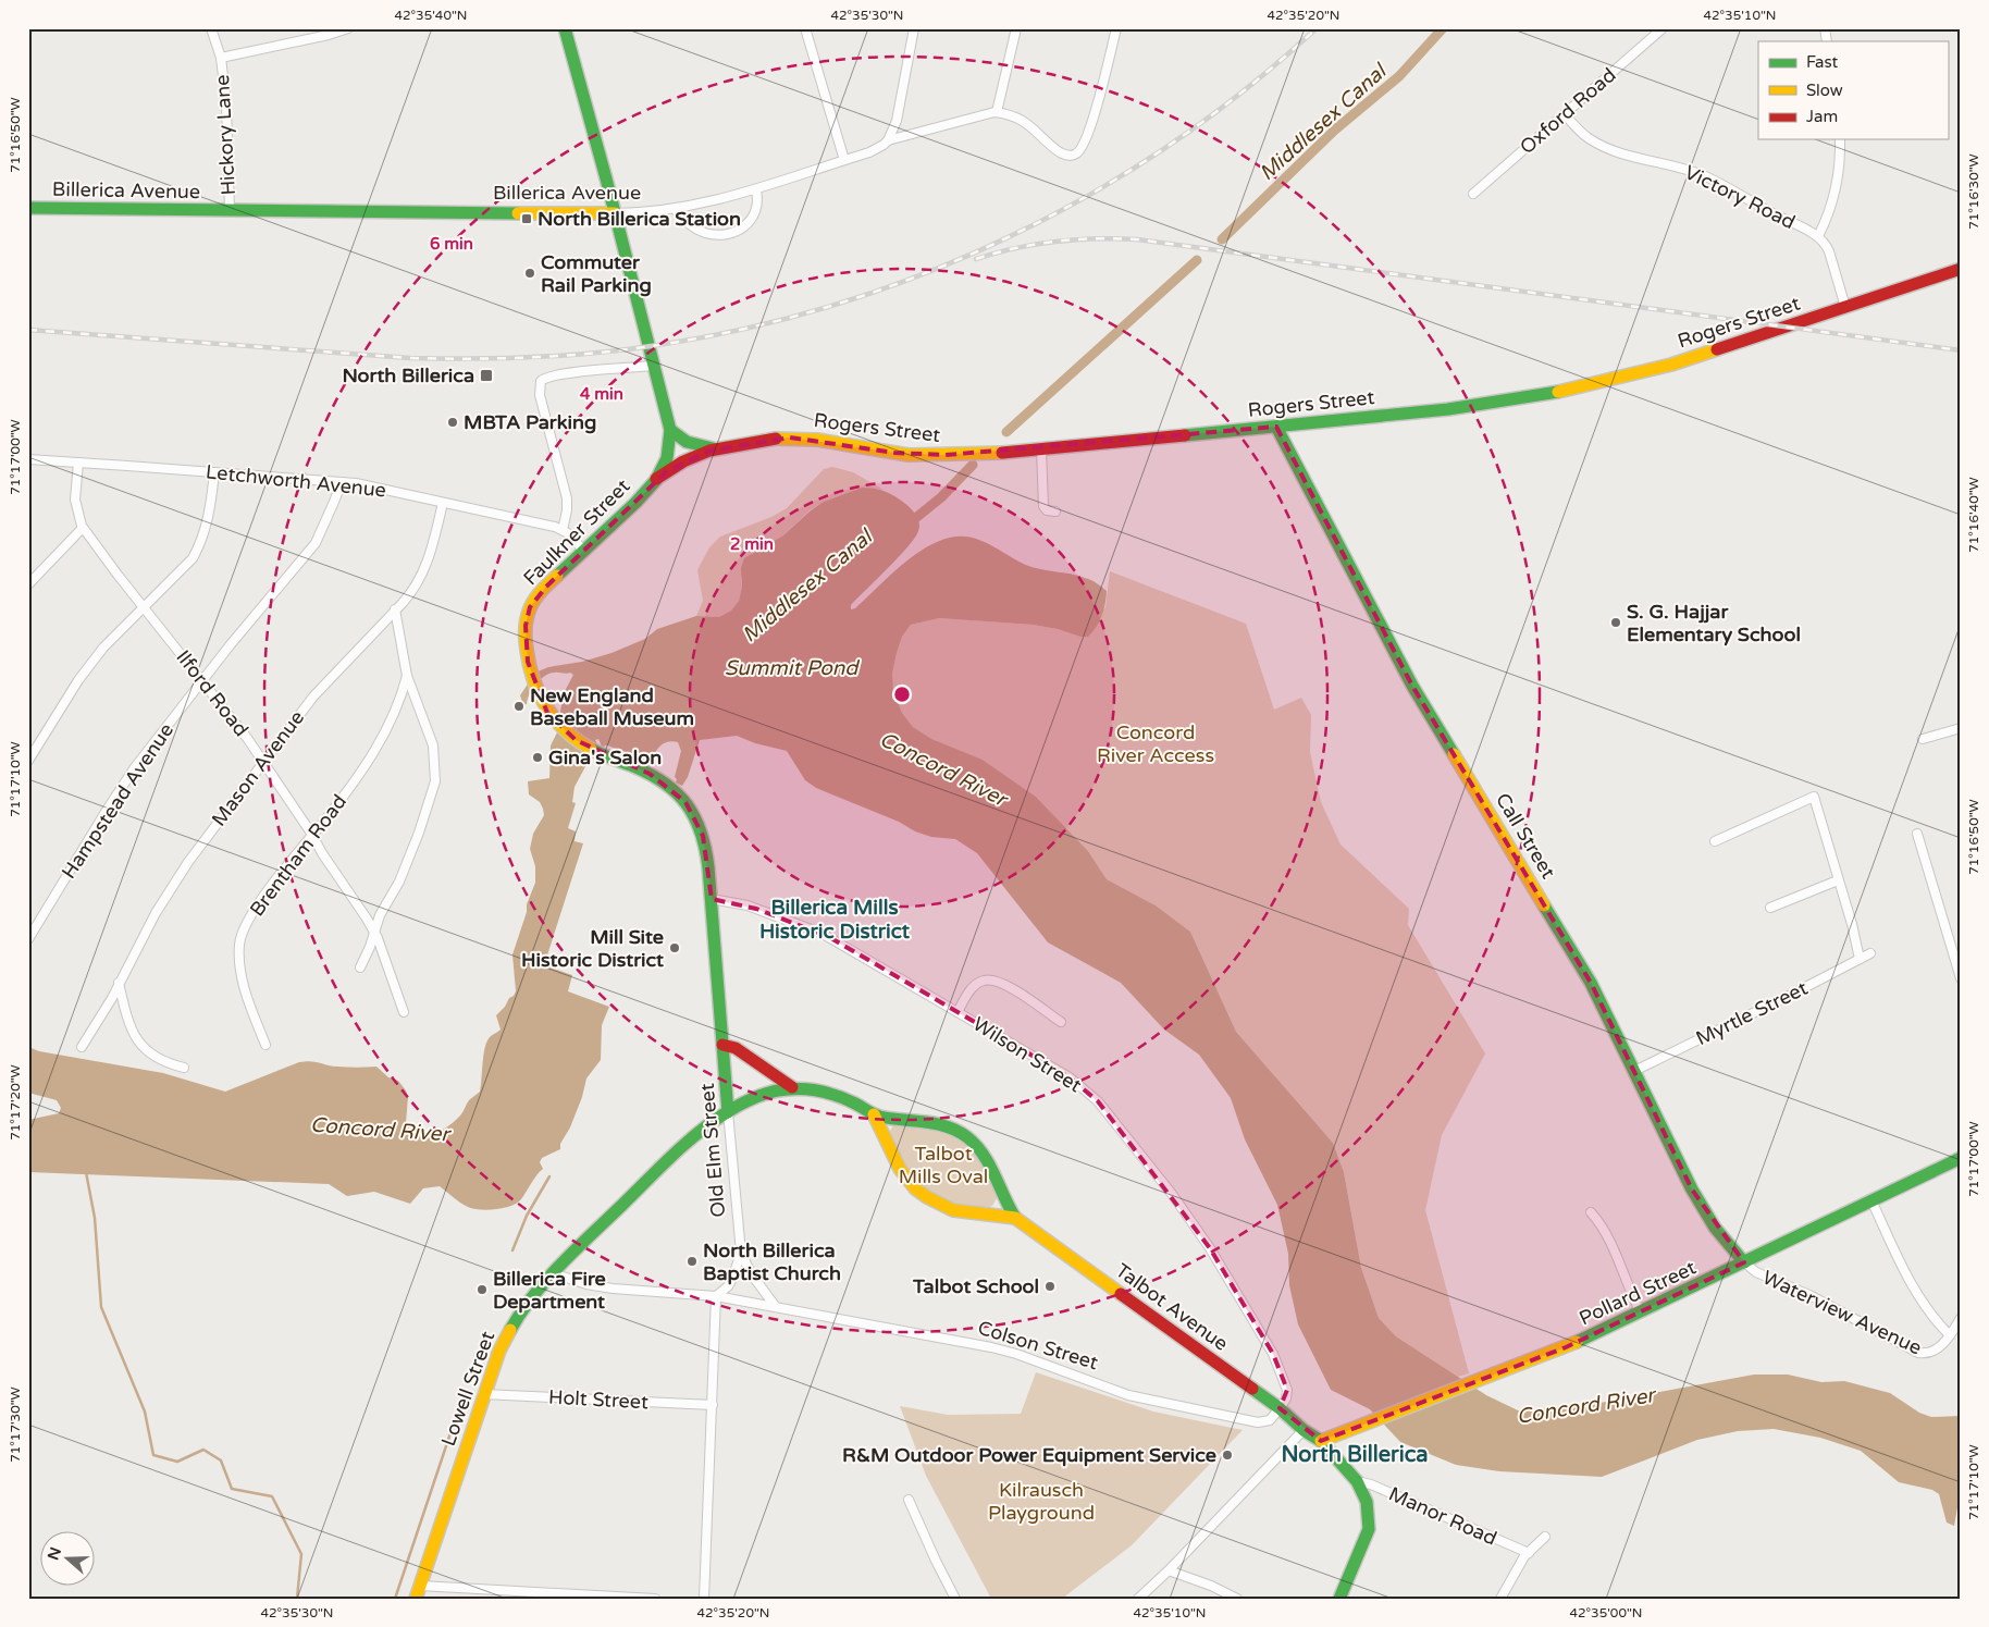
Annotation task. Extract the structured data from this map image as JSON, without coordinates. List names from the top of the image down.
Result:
{
  "streets": {
    "main road": [
      "Billerica Avenue",
      "Rogers Street",
      "Faulkner Street",
      "Call Street",
      "Old Elm Street",
      "Pollard Street",
      "Talbot Avenue",
      "Lowell Street"
    ],
    "street": [
      "Oxford Road",
      "Hickory Lane",
      "Victory Road",
      "Letchworth Avenue",
      "Ilford Road",
      "Mason Avenue",
      "Hampstead Avenue",
      "Brentham Road",
      "Myrtle Street",
      "Wilson Street",
      "Waterview Avenue",
      "Colson Street",
      "Holt Street",
      "Manor Road"
    ]
  },
  "crossings": [
    ["Oxford Road", "Victory Road"],
    ["Hickory Lane", "Billerica Avenue"],
    ["Victory Road", "Rogers Street"],
    ["Rogers Street", "Faulkner Street"],
    ["Rogers Street", "Call Street"],
    ["Letchworth Avenue", "Faulkner Street"],
    ["Letchworth Avenue", "Ilford Road"],
    ["Letchworth Avenue", "Mason Avenue"],
    ["Letchworth Avenue", "Hampstead Avenue"],
    ["Faulkner Street", "Old Elm Street"],
    ["Ilford Road", "Mason Avenue"],
    ["Ilford Road", "Hampstead Avenue"],
    ["Ilford Road", "Brentham Road"],
    ["Call Street", "Myrtle Street"],
    ["Call Street", "Pollard Street"],
    ["Call Street", "Waterview Avenue"],
    ["Wilson Street", "Old Elm Street"],
    ["Wilson Street", "Talbot Avenue"],
    ["Wilson Street", "Colson Street"],
    ["Old Elm Street", "Talbot Avenue"],
    ["Old Elm Street", "Colson Street"],
    ["Old Elm Street", "Lowell Street"],
    ["Pollard Street", "Waterview Avenue"],
    ["Talbot Avenue", "Colson Street"],
    ["Talbot Avenue", "Lowell Street"],
    ["Colson Street", "Lowell Street"],
    ["Lowell Street", "Holt Street"]
  ],
  "districts": ["Billerica Mills Historic District", "North Billerica"],
  "water": ["Middlesex Canal", "Summit Pond", "Concord River"],
  "parks": ["Concord River Access", "Talbot Mills Oval", "Kilrausch Playground"],
  "places": {
    "transit": ["North Billerica Station", "North Billerica"],
    "other": [
      "Commuter Rail Parking",
      "MBTA Parking",
      "S. G. Hajjar Elementary School",
      "New England Baseball Museum",
      "Gina's Salon",
      "Mill Site Historic District",
      "North Billerica Baptist Church",
      "Talbot School",
      "Billerica Fire Department",
      "R&M Outdoor Power Equipment Service"
    ]
  },
  "legend": ["Fast", "Slow", "Jam"],
  "north": "left",
  "coordinates": [
    "42°35'40\"N",
    "42°35'30\"N",
    "42°35'20\"N",
    "42°35'10\"N",
    "71°16'50\"W",
    "71°16'30\"W",
    "71°17'00\"W",
    "71°16'40\"W",
    "71°17'10\"W",
    "71°17'20\"W",
    "71°17'30\"W",
    "42°35'00\"N"
  ],
  "rings": ["6 min", "4 min", "2 min"]
}
